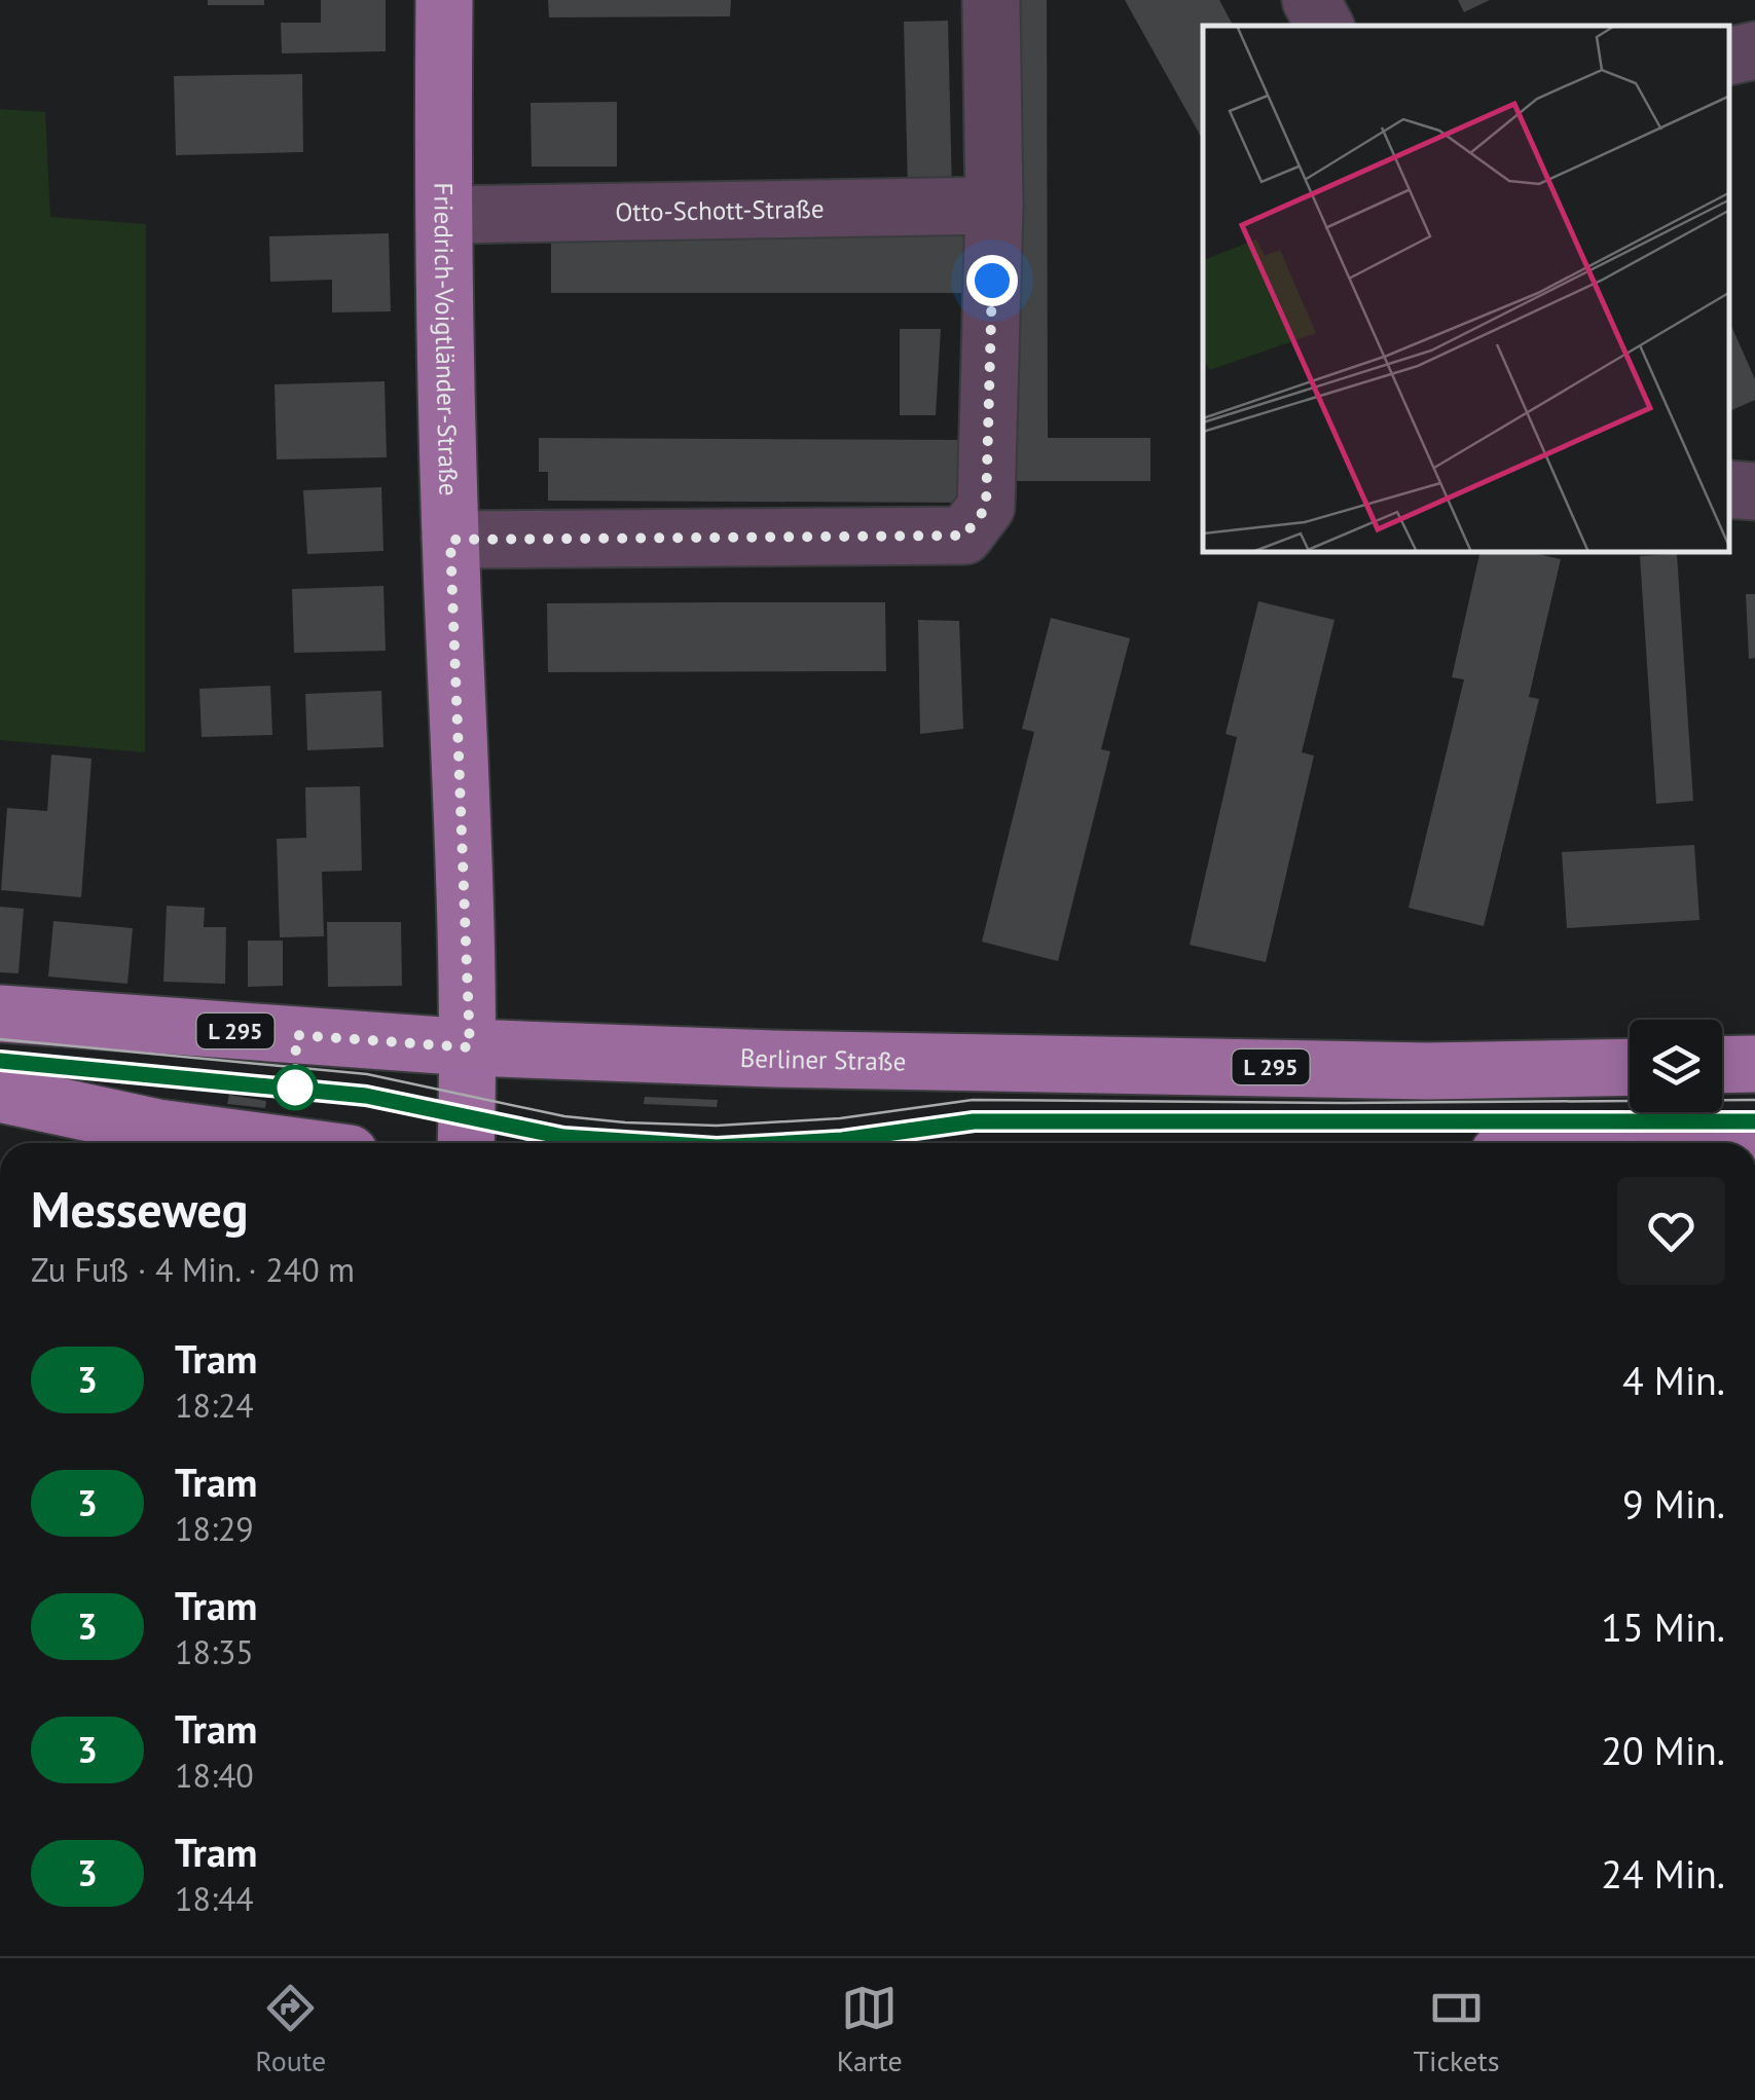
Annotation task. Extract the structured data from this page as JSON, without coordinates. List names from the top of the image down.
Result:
{
  "streets": {
    "main road": ["Friedrich-Voigtländer-Straße", "L 295", "Berliner Straße"],
    "street": ["Otto-Schott-Straße"]
  },
  "crossings": [
    ["Otto-Schott-Straße", "Friedrich-Voigtländer-Straße"],
    ["Friedrich-Voigtländer-Straße", "Berliner Straße"]
  ],
  "lines": ["tram line 3"],
  "page": {
    "heading": ["Messeweg", "Zu Fuß · 4 Min. · 240 m"],
    "list": [
      {
        "mark": "3",
        "name": "Tram",
        "note": "18:24",
        "value": "4 Min."
      },
      {
        "mark": "3",
        "name": "Tram",
        "note": "18:29",
        "value": "9 Min."
      },
      {
        "mark": "3",
        "name": "Tram",
        "note": "18:35",
        "value": "15 Min."
      },
      {
        "mark": "3",
        "name": "Tram",
        "note": "18:40",
        "value": "20 Min."
      },
      {
        "mark": "3",
        "name": "Tram",
        "note": "18:44",
        "value": "24 Min."
      }
    ],
    "tabs": ["Route", "Karte", "Tickets"]
  }
}
